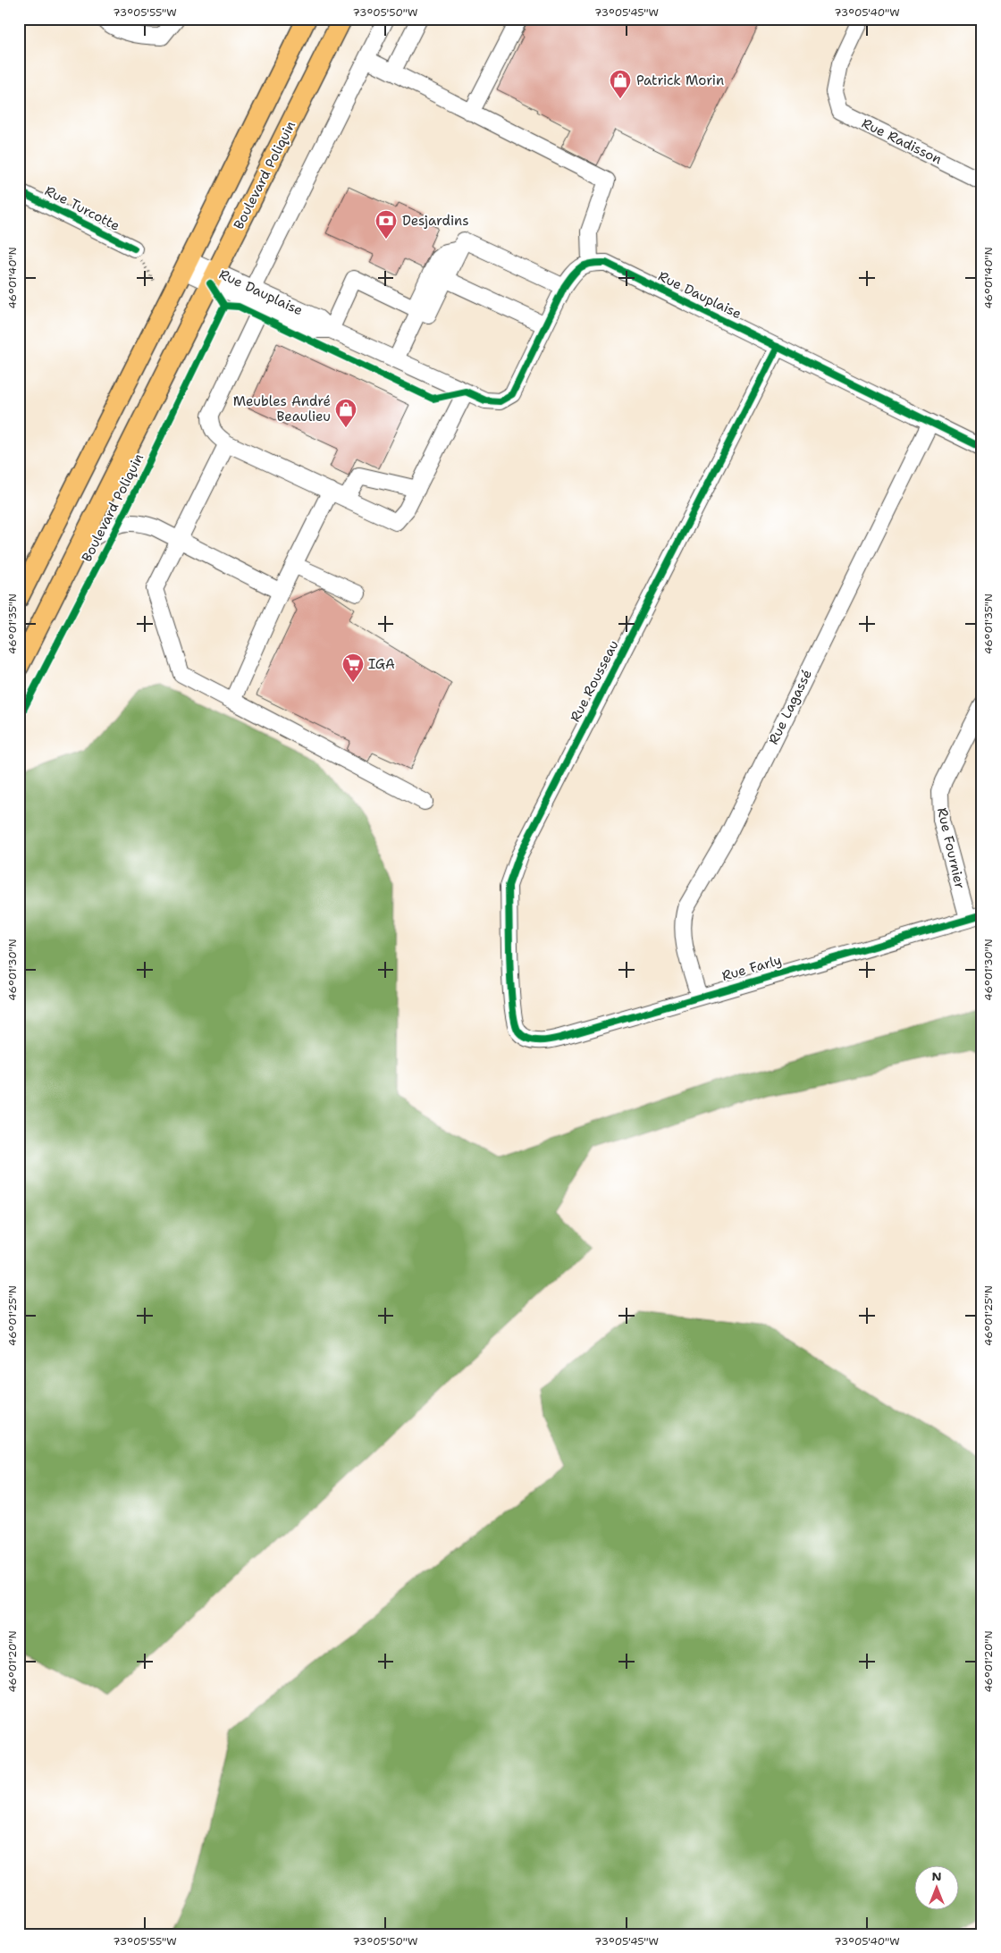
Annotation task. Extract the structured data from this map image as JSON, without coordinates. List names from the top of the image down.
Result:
{
  "streets": {
    "main road": ["Boulevard Poliquin"],
    "street": [
      "Rue Radisson",
      "Rue Turcotte",
      "Rue Dauplaise",
      "Rue Rousseau",
      "Rue Lagassé",
      "Rue Fournier",
      "Rue Farly"
    ]
  },
  "crossings": [
    ["Boulevard Poliquin", "Rue Dauplaise"],
    ["Rue Dauplaise", "Rue Rousseau"],
    ["Rue Dauplaise", "Rue Lagassé"],
    ["Rue Rousseau", "Rue Farly"],
    ["Rue Lagassé", "Rue Farly"],
    ["Rue Fournier", "Rue Farly"]
  ],
  "places": {
    "shop": ["Patrick Morin", "Meubles André Beaulieu"],
    "bank": ["Desjardins"],
    "supermarket": ["IGA"]
  },
  "north": "top",
  "coordinates": [
    "73°05'55\"W",
    "73°05'50\"W",
    "73°05'45\"W",
    "73°05'40\"W",
    "46°01'40\"N",
    "46°01'35\"N",
    "46°01'30\"N",
    "46°01'25\"N",
    "46°01'20\"N"
  ]
}
